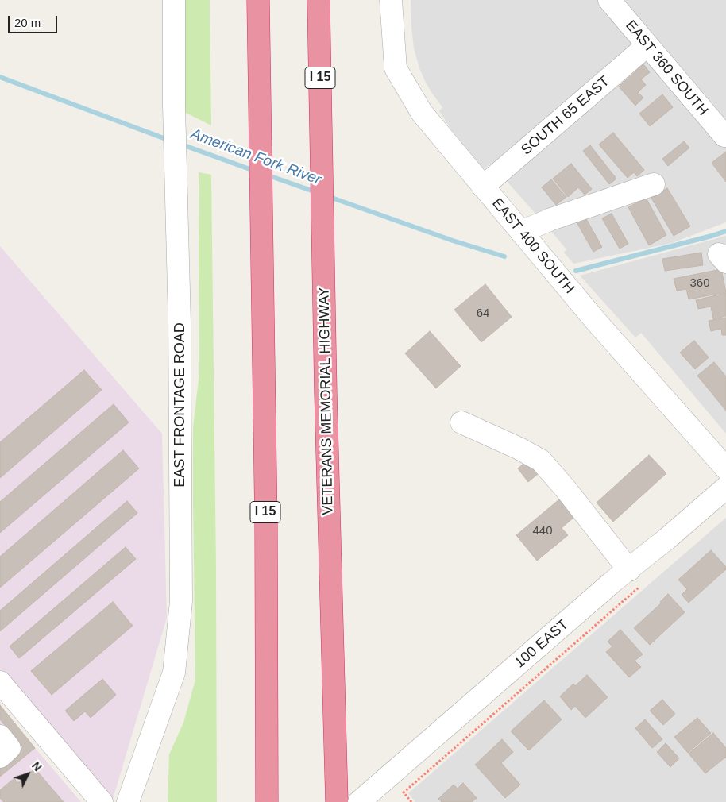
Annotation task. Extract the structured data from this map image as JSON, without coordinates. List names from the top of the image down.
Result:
{
  "streets": {
    "highway": ["I 15", "VETERANS MEMORIAL HIGHWAY"],
    "street": [
      "EAST 360 SOUTH",
      "SOUTH 65 EAST",
      "EAST 400 SOUTH",
      "EAST FRONTAGE ROAD",
      "100 EAST"
    ]
  },
  "crossings": [
    ["EAST 360 SOUTH", "SOUTH 65 EAST"],
    ["SOUTH 65 EAST", "EAST 400 SOUTH"]
  ],
  "water": ["American Fork River"],
  "house_numbers": ["360", "64", "440"],
  "scale_bar": "20 m",
  "north": "top right"
}
